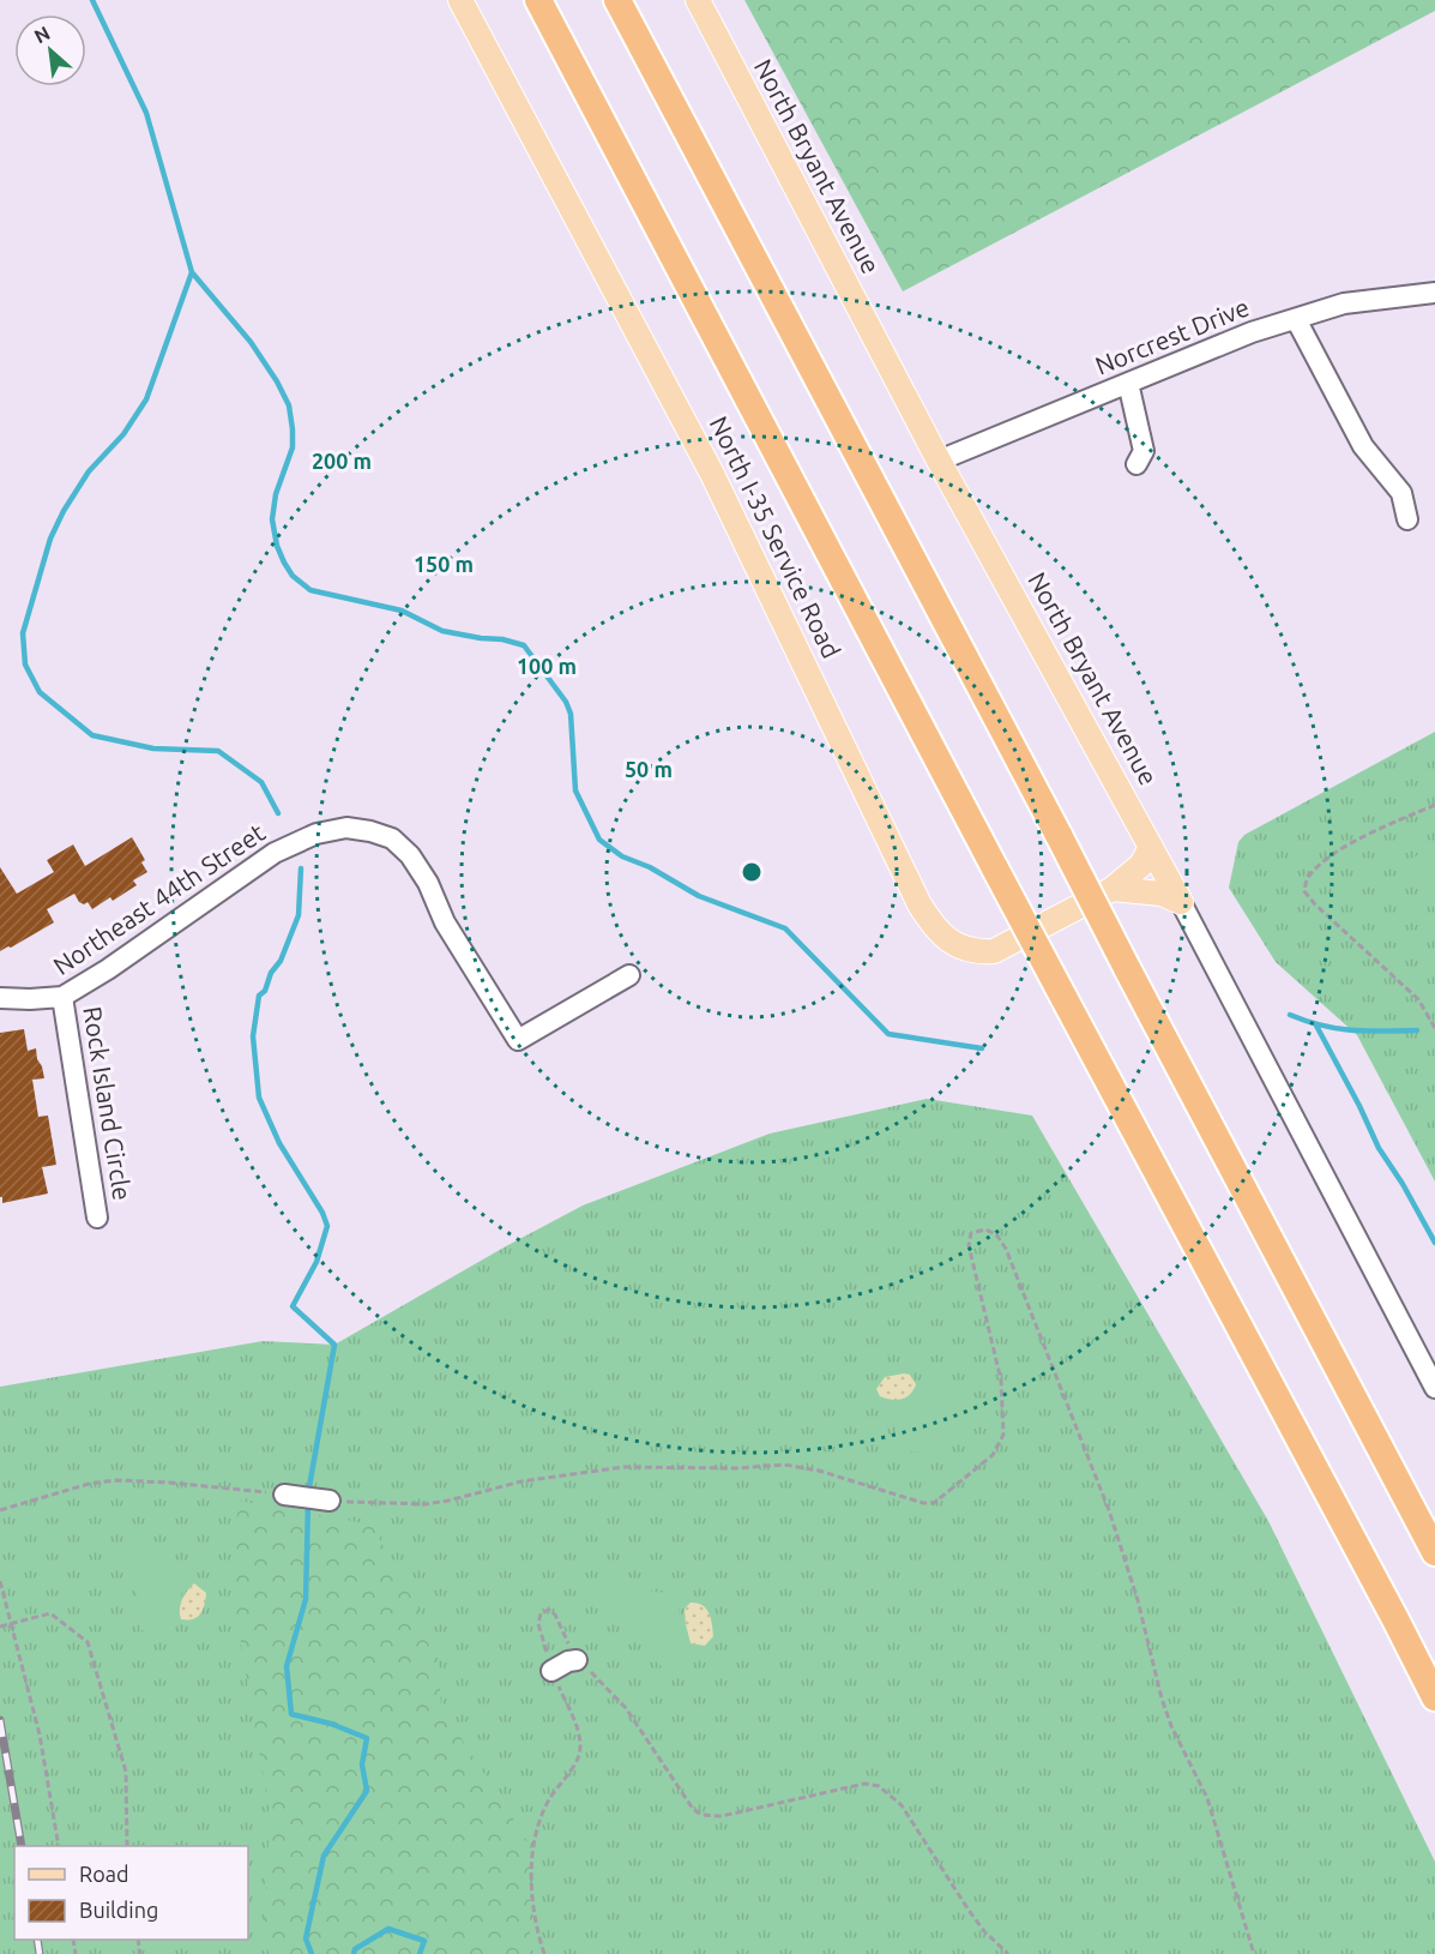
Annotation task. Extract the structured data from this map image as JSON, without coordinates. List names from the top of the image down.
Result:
{
  "streets": {
    "main road": ["North Bryant Avenue", "North I-35 Service Road"],
    "street": ["Norcrest Drive", "Northeast 44th Street", "Rock Island Circle"]
  },
  "crossings": [
    ["North Bryant Avenue", "Norcrest Drive"],
    ["North Bryant Avenue", "North I-35 Service Road"],
    ["Northeast 44th Street", "Rock Island Circle"]
  ],
  "legend": ["Road", "Building"],
  "north": "top left",
  "rings": [
    "200 m",
    "150 m",
    "100 m",
    "50 m"
  ]
}
